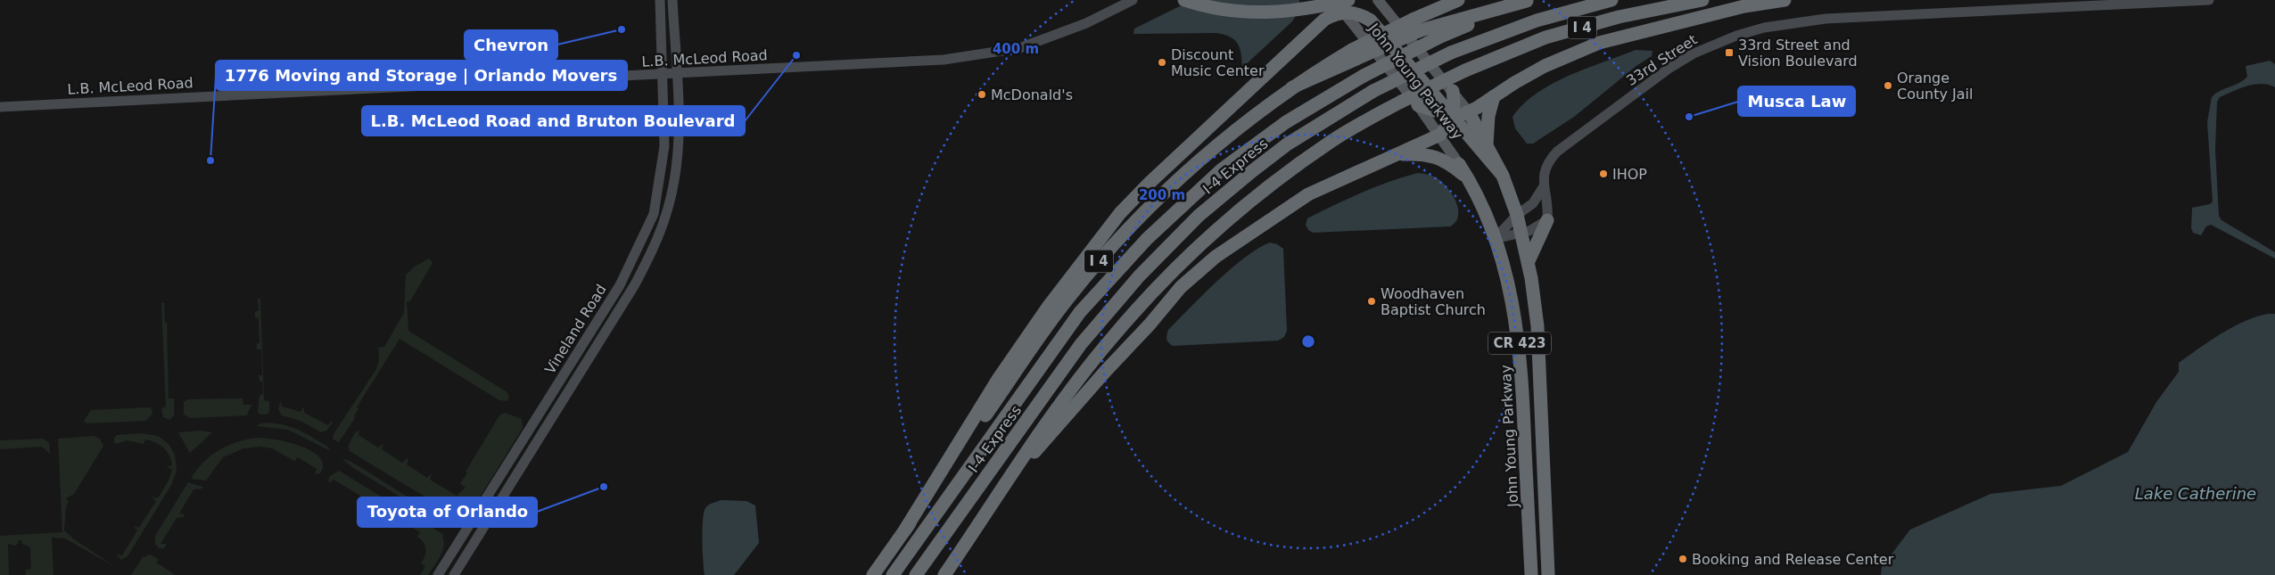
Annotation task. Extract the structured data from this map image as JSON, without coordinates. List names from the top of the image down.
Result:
{
  "streets": {
    "highway": [
      "I 4",
      "John Young Parkway",
      "I-4 Express",
      "CR 423"
    ],
    "street": ["L.B. McLeod Road", "33rd Street", "Vineland Road"]
  },
  "crossings": [
    ["L.B. McLeod Road", "Vineland Road"],
    ["33rd Street", "John Young Parkway"]
  ],
  "water": ["Lake Catherine"],
  "places": {
    "other": [
      "Chevron",
      "L.B. McLeod Road and Bruton Boulevard",
      "Discount Music Center",
      "Orange County Jail",
      "McDonald's",
      "Musca Law",
      "1776 Moving and Storage | Orlando Movers",
      "IHOP",
      "Woodhaven Baptist Church",
      "Toyota of Orlando",
      "Booking and Release Center"
    ],
    "transit": ["33rd Street and Vision Boulevard"]
  },
  "rings": ["400 m", "200 m"]
}
